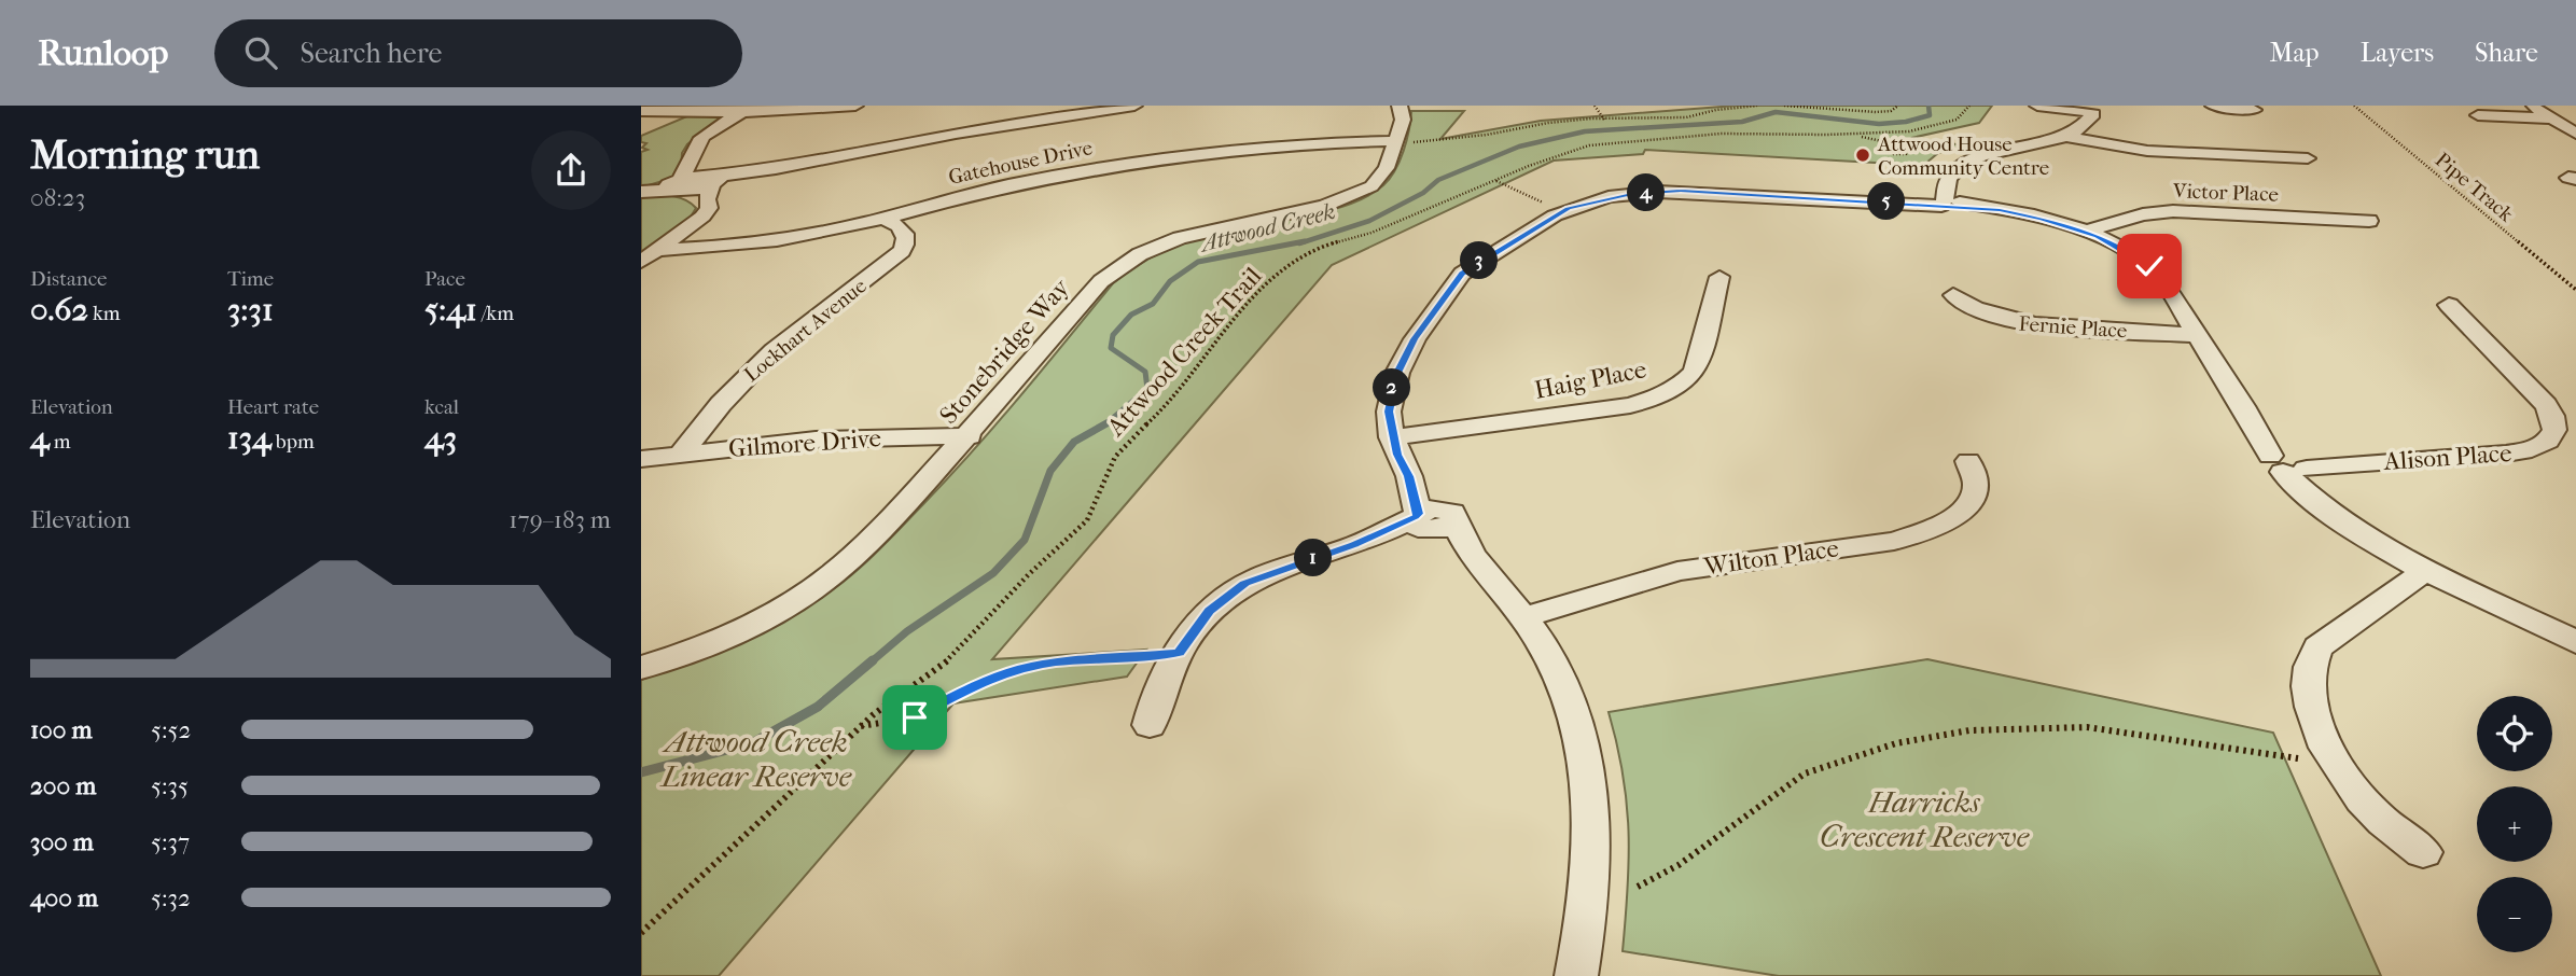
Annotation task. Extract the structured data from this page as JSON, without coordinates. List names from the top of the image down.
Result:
{
  "streets": {
    "street": [
      "Gatehouse Drive",
      "Victor Place",
      "Fernie Place",
      "Lockhart Avenue",
      "Stonebridge Way",
      "Haig Place",
      "Gilmore Drive",
      "Alison Place",
      "Wilton Place"
    ],
    "path": ["Pipe Track", "Attwood Creek Trail"]
  },
  "crossings": [
    ["Gatehouse Drive", "Lockhart Avenue"],
    ["Gatehouse Drive", "Stonebridge Way"],
    ["Lockhart Avenue", "Gilmore Drive"],
    ["Stonebridge Way", "Gilmore Drive"]
  ],
  "water": ["Attwood Creek"],
  "parks": ["Attwood Creek Linear Reserve", "Harricks Crescent Reserve"],
  "places": ["Attwood House Community Centre"],
  "page": {
    "header": "Runloop",
    "search": "Search here",
    "nav": ["Map", "Layers", "Share"],
    "heading": ["Morning run", "08:23"],
    "pins": [
      "4",
      "5",
      "3",
      "2",
      "1"
    ],
    "stats": [
      ["Distance", "0.62 km"],
      ["Time", "3:31"],
      ["Pace", "5:41 /km"],
      ["Elevation", "4 m"],
      ["Heart rate", "134 bpm"],
      ["kcal", "43"]
    ],
    "chart": ["Elevation", "179–183 m"],
    "map_buttons": ["+", "−"],
    "list": [
      {
        "name": "100 m",
        "note": "5:52"
      },
      {
        "name": "200 m",
        "note": "5:35"
      },
      {
        "name": "300 m",
        "note": "5:37"
      },
      {
        "name": "400 m",
        "note": "5:32"
      }
    ]
  }
}
